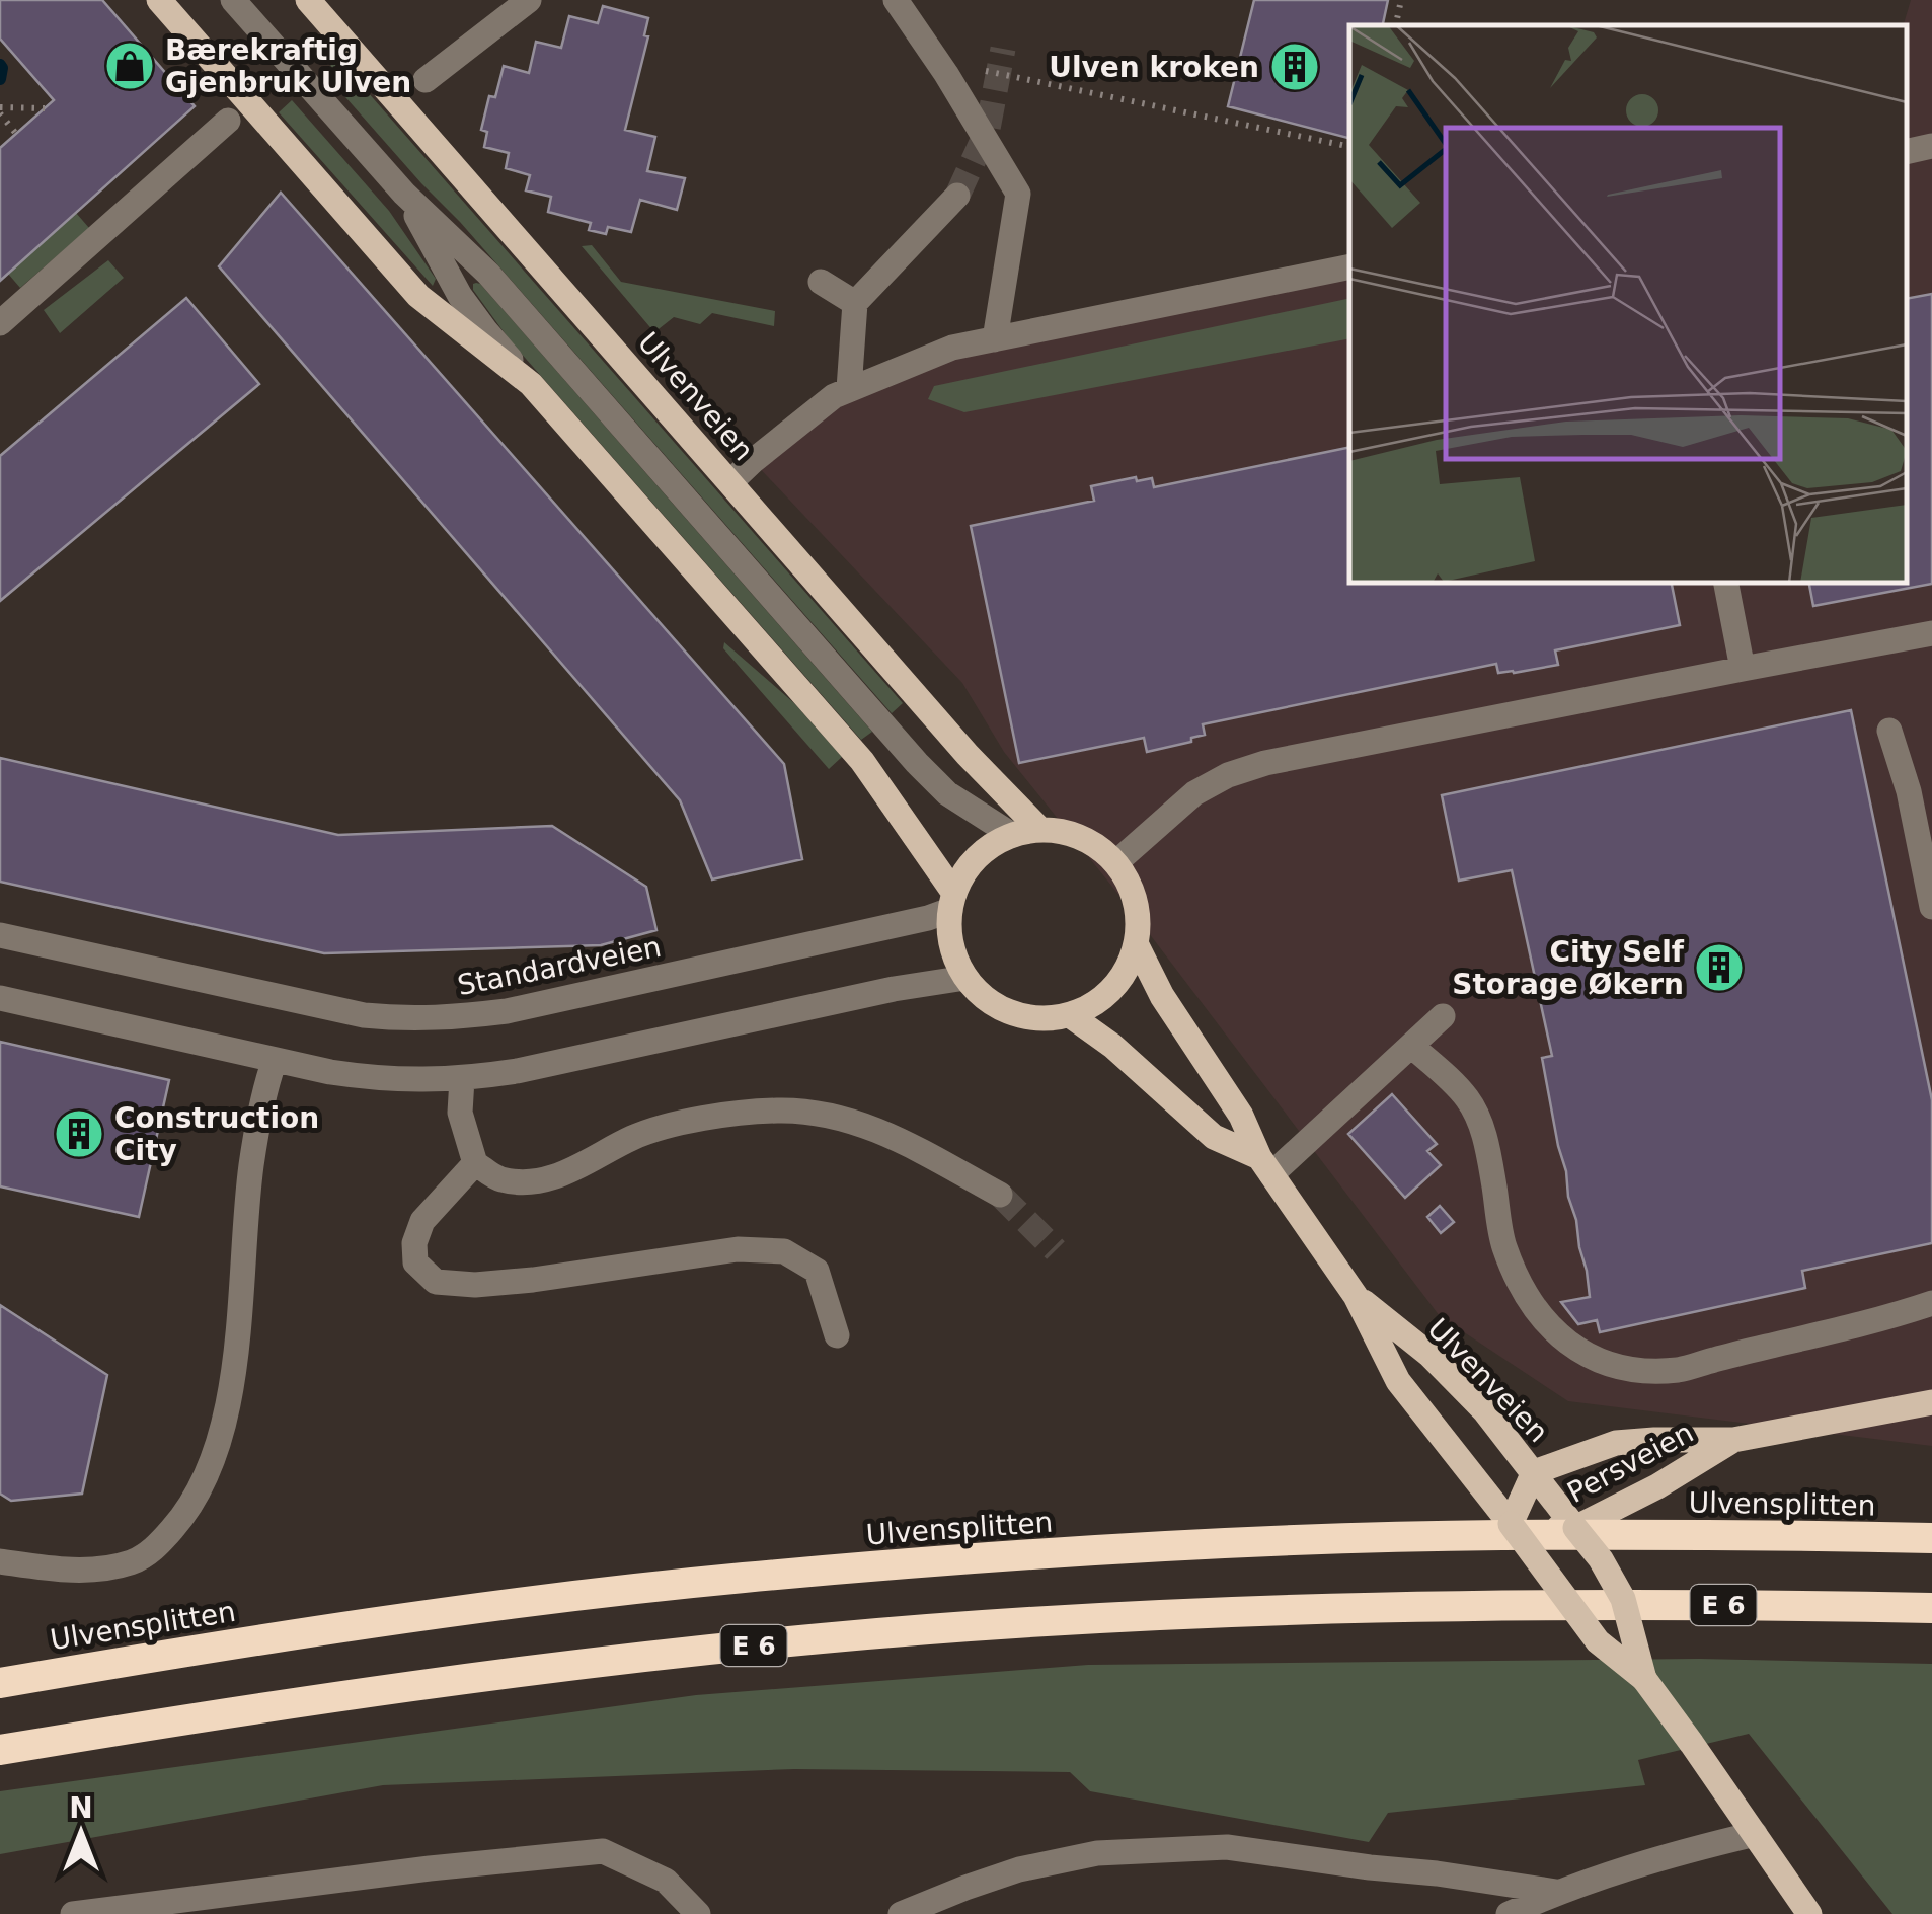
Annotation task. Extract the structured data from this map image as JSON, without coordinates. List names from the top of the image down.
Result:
{
  "streets": {
    "highway": ["Ulvensplitten", "E 6"],
    "main road": ["Ulvenveien", "Persveien"],
    "street": ["Standardveien"]
  },
  "crossings": [
    ["Ulvenveien", "Standardveien"],
    ["Ulvenveien", "Persveien"]
  ],
  "places": {
    "shop": ["Bærekraftig Gjenbruk Ulven"],
    "building": ["Ulven kroken", "City Self Storage Økern", "Construction City"]
  },
  "north": "top"
}
